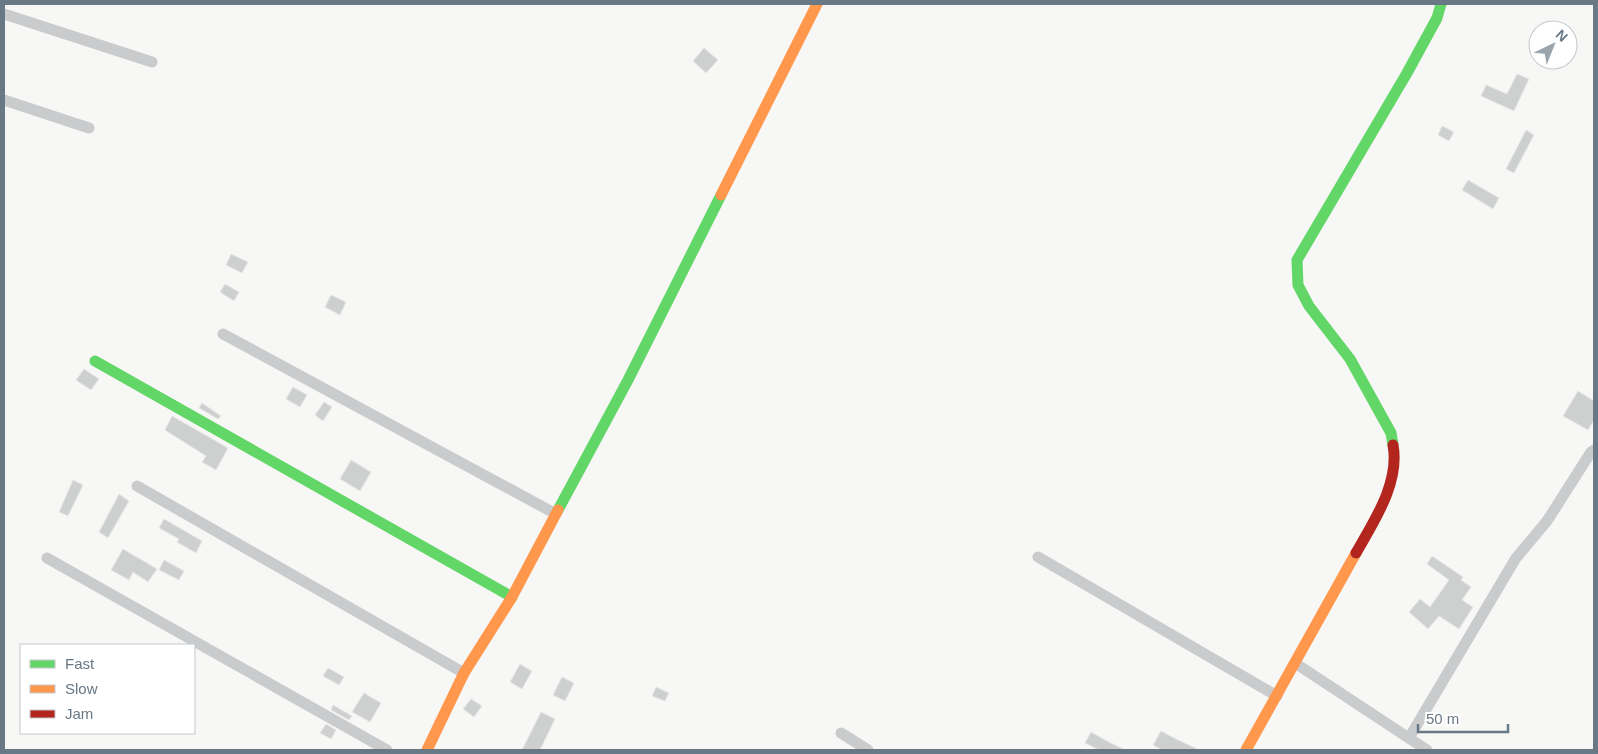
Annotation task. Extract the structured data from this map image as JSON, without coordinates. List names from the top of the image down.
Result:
{
  "legend": ["Fast", "Slow", "Jam"],
  "scale_bar": "50 m",
  "north": "top right"
}
